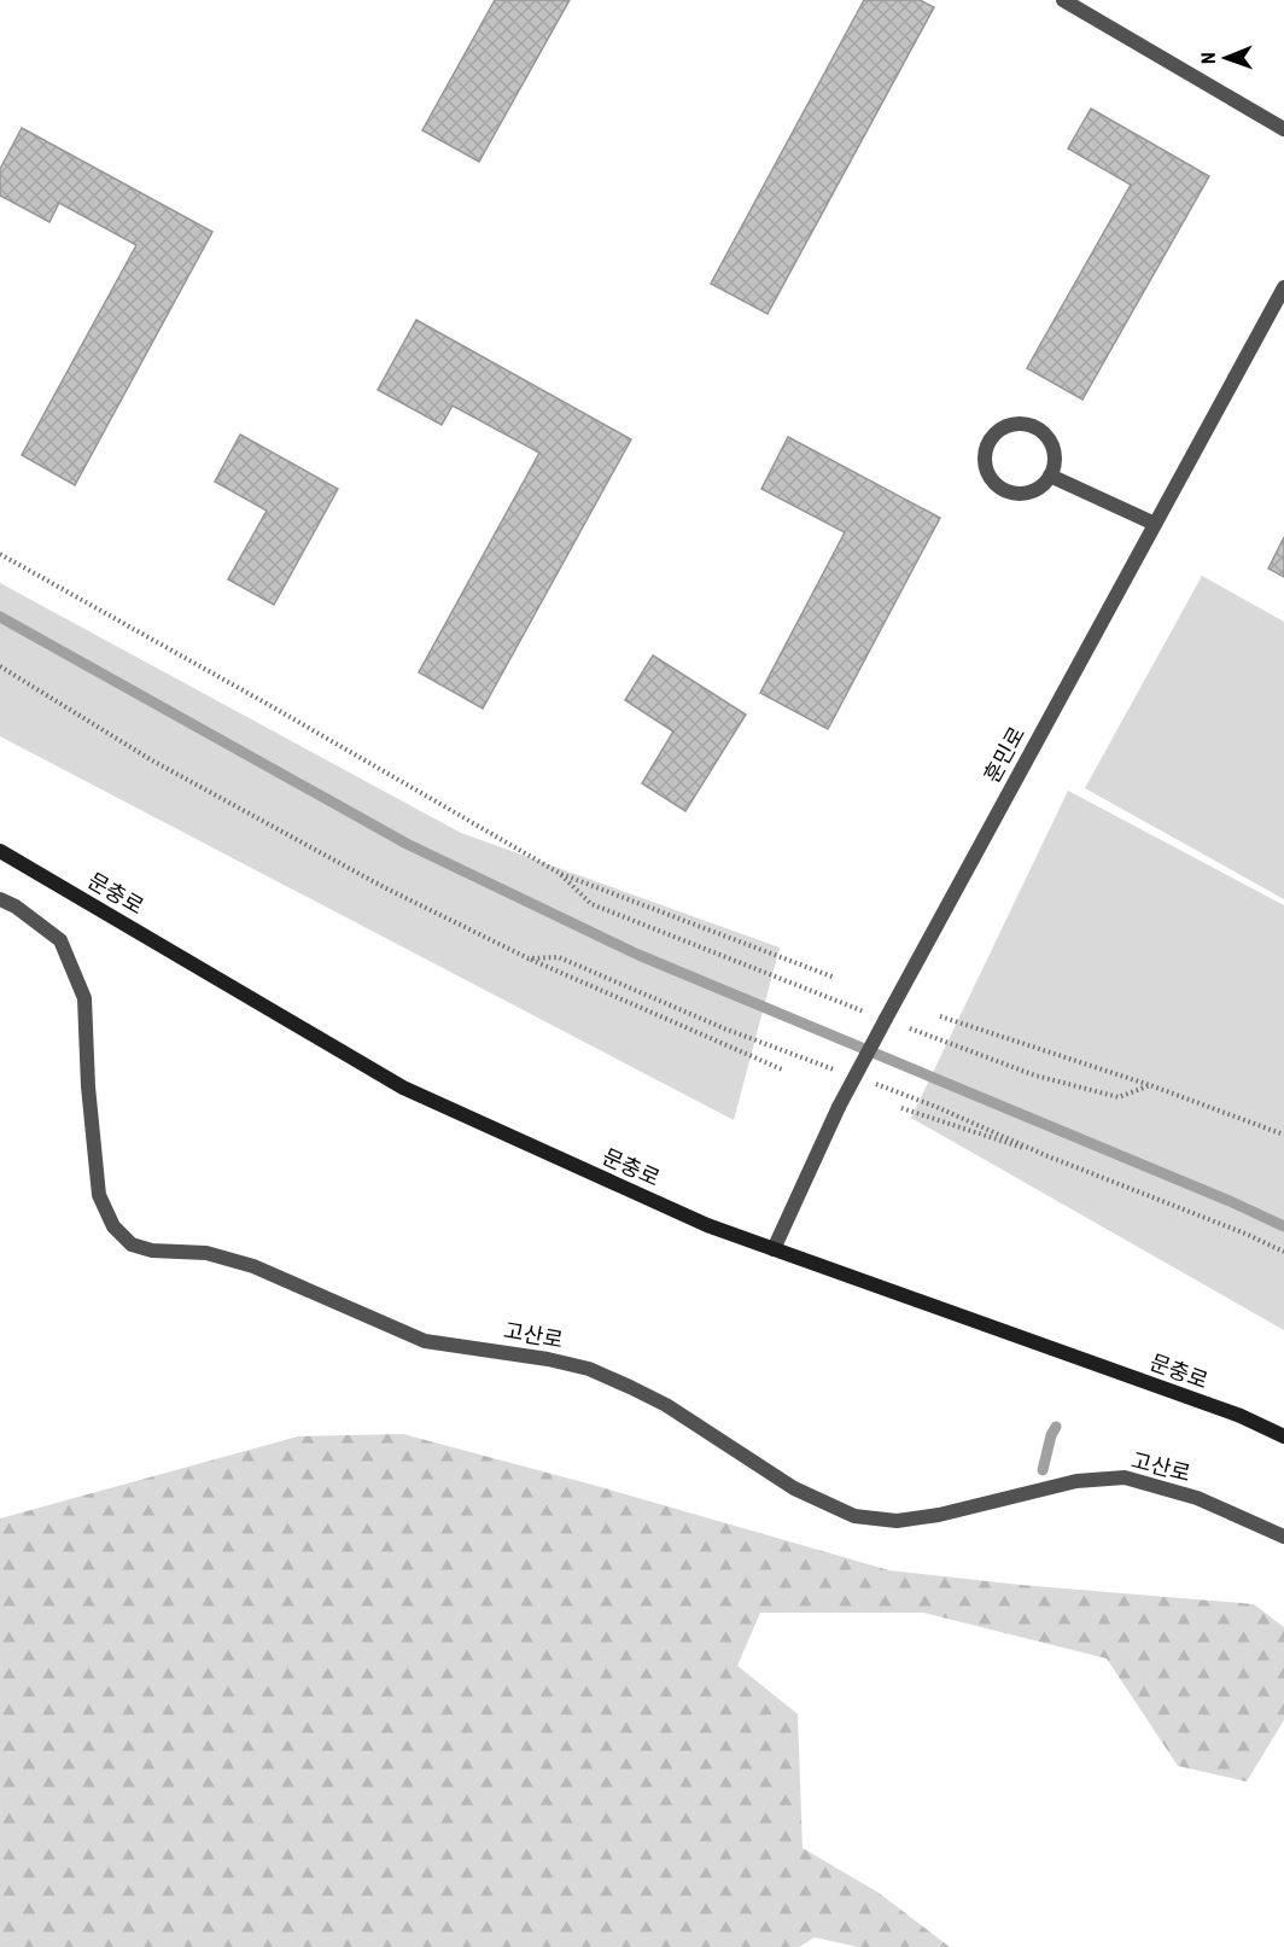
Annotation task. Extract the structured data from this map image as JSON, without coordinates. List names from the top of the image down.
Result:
{
  "streets": {
    "street": ["훈민로", "문충로", "고산로"]
  },
  "crossings": [
    ["훈민로", "문충로"]
  ],
  "north": "left"
}
